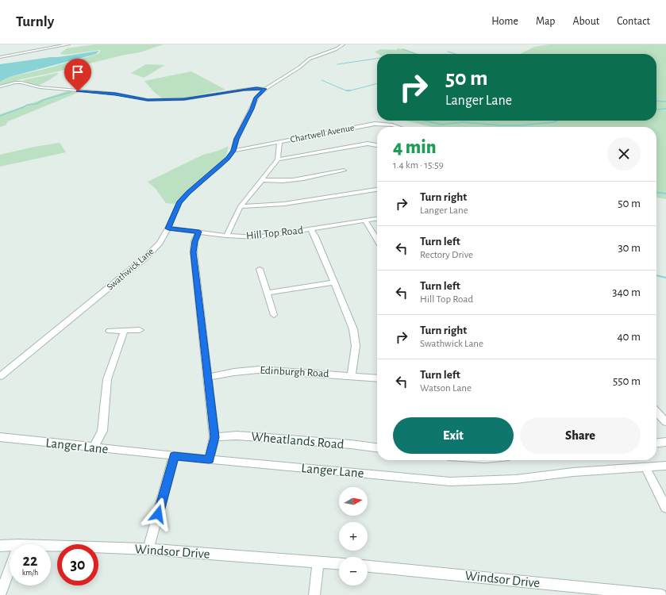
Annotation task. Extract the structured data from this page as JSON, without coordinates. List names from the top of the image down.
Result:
{
  "streets": {
    "street": [
      "Chartwell Avenue",
      "Hill Top Road",
      "Swathwick Lane",
      "Edinburgh Road",
      "Wheatlands Road",
      "Langer Lane",
      "Windsor Drive"
    ]
  },
  "crossings": [
    ["Chartwell Avenue", "Swathwick Lane"],
    ["Hill Top Road", "Swathwick Lane"]
  ],
  "north": "right",
  "page": {
    "header": "Turnly",
    "nav": [
      "Home",
      "Map",
      "About",
      "Contact"
    ],
    "turn": ["50 m", "Langer Lane"],
    "heading": ["4 min", "1.4 km · 15:59"],
    "list": [
      {
        "name": "Turn right",
        "note": "Langer Lane",
        "value": "50 m"
      },
      {
        "name": "Turn left",
        "note": "Rectory Drive",
        "value": "30 m"
      },
      {
        "name": "Turn left",
        "note": "Hill Top Road",
        "value": "340 m"
      },
      {
        "name": "Turn right",
        "note": "Swathwick Lane",
        "value": "40 m"
      },
      {
        "name": "Turn left",
        "note": "Watson Lane",
        "value": "550 m"
      }
    ],
    "buttons": ["Exit", "Share"],
    "map_buttons": ["+", "−"],
    "speed": "22 km/h",
    "limit": "30"
  }
}
